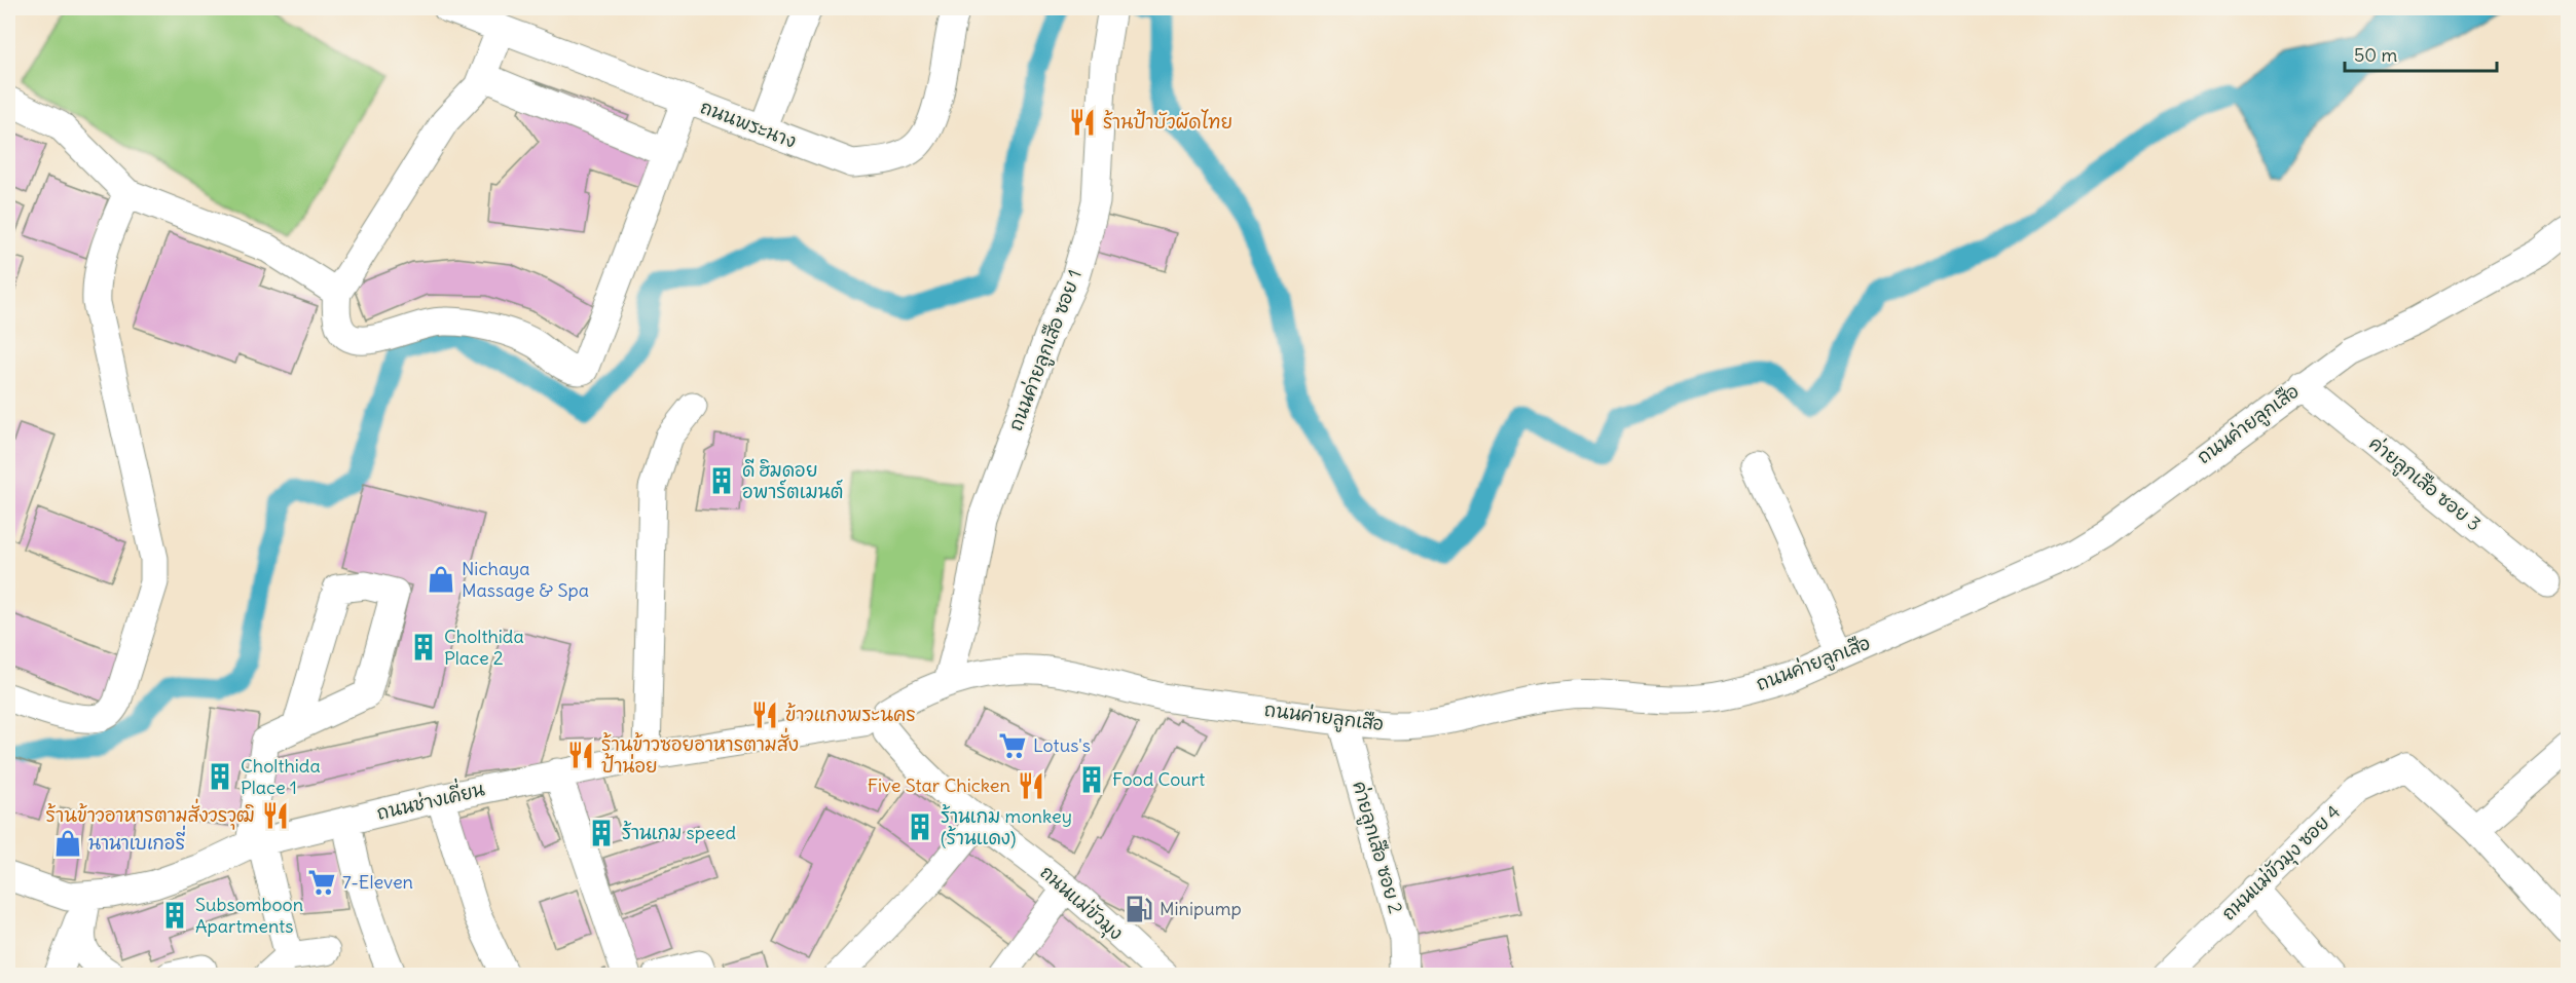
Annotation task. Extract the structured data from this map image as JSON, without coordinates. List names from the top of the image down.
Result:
{
  "streets": {
    "street": [
      "ถนนพระนาง",
      "ถนนค่ายลูกเสือ ซอย 1",
      "ถนนค่ายลูกเสือ",
      "ค่ายลูกเสือ ซอย 3",
      "ถนนช่างเคี่ยน",
      "ค่ายลูกเสือ ซอย 2",
      "ถนนแม่ขัวมุง ซอย 4",
      "ถนนแม่ขัวมุง"
    ]
  },
  "crossings": [
    ["ถนนค่ายลูกเสือ ซอย 1", "ถนนค่ายลูกเสือ"],
    ["ถนนค่ายลูกเสือ", "ค่ายลูกเสือ ซอย 3"],
    ["ถนนค่ายลูกเสือ", "ถนนช่างเคี่ยน"],
    ["ถนนค่ายลูกเสือ", "ค่ายลูกเสือ ซอย 2"],
    ["ถนนค่ายลูกเสือ", "ถนนแม่ขัวมุง"],
    ["ถนนช่างเคี่ยน", "ถนนแม่ขัวมุง"]
  ],
  "places": {
    "restaurant": [
      "ร้านป้าบัวผัดไทย",
      "ข้าวแกงพระนคร",
      "ร้านข้าวซอยอาหารตามสั่ง ป้าน่อย",
      "Five Star Chicken",
      "ร้านข้าวอาหารตามสั่งวรวุฒิ"
    ],
    "building": [
      "ดี ฮิมดอย อพาร์ตเมนต์",
      "Cholthida Place 2",
      "Cholthida Place 1",
      "Food Court",
      "ร้านเกม monkey (ร้านแดง)",
      "ร้านเกม speed",
      "Subsomboon Apartments"
    ],
    "shop": ["Nichaya Massage & Spa", "นานาเบเกอรี่"],
    "supermarket": ["Lotus's", "7-Eleven"],
    "fuel station": ["Minipump"]
  },
  "scale_bar": "50 m"
}
